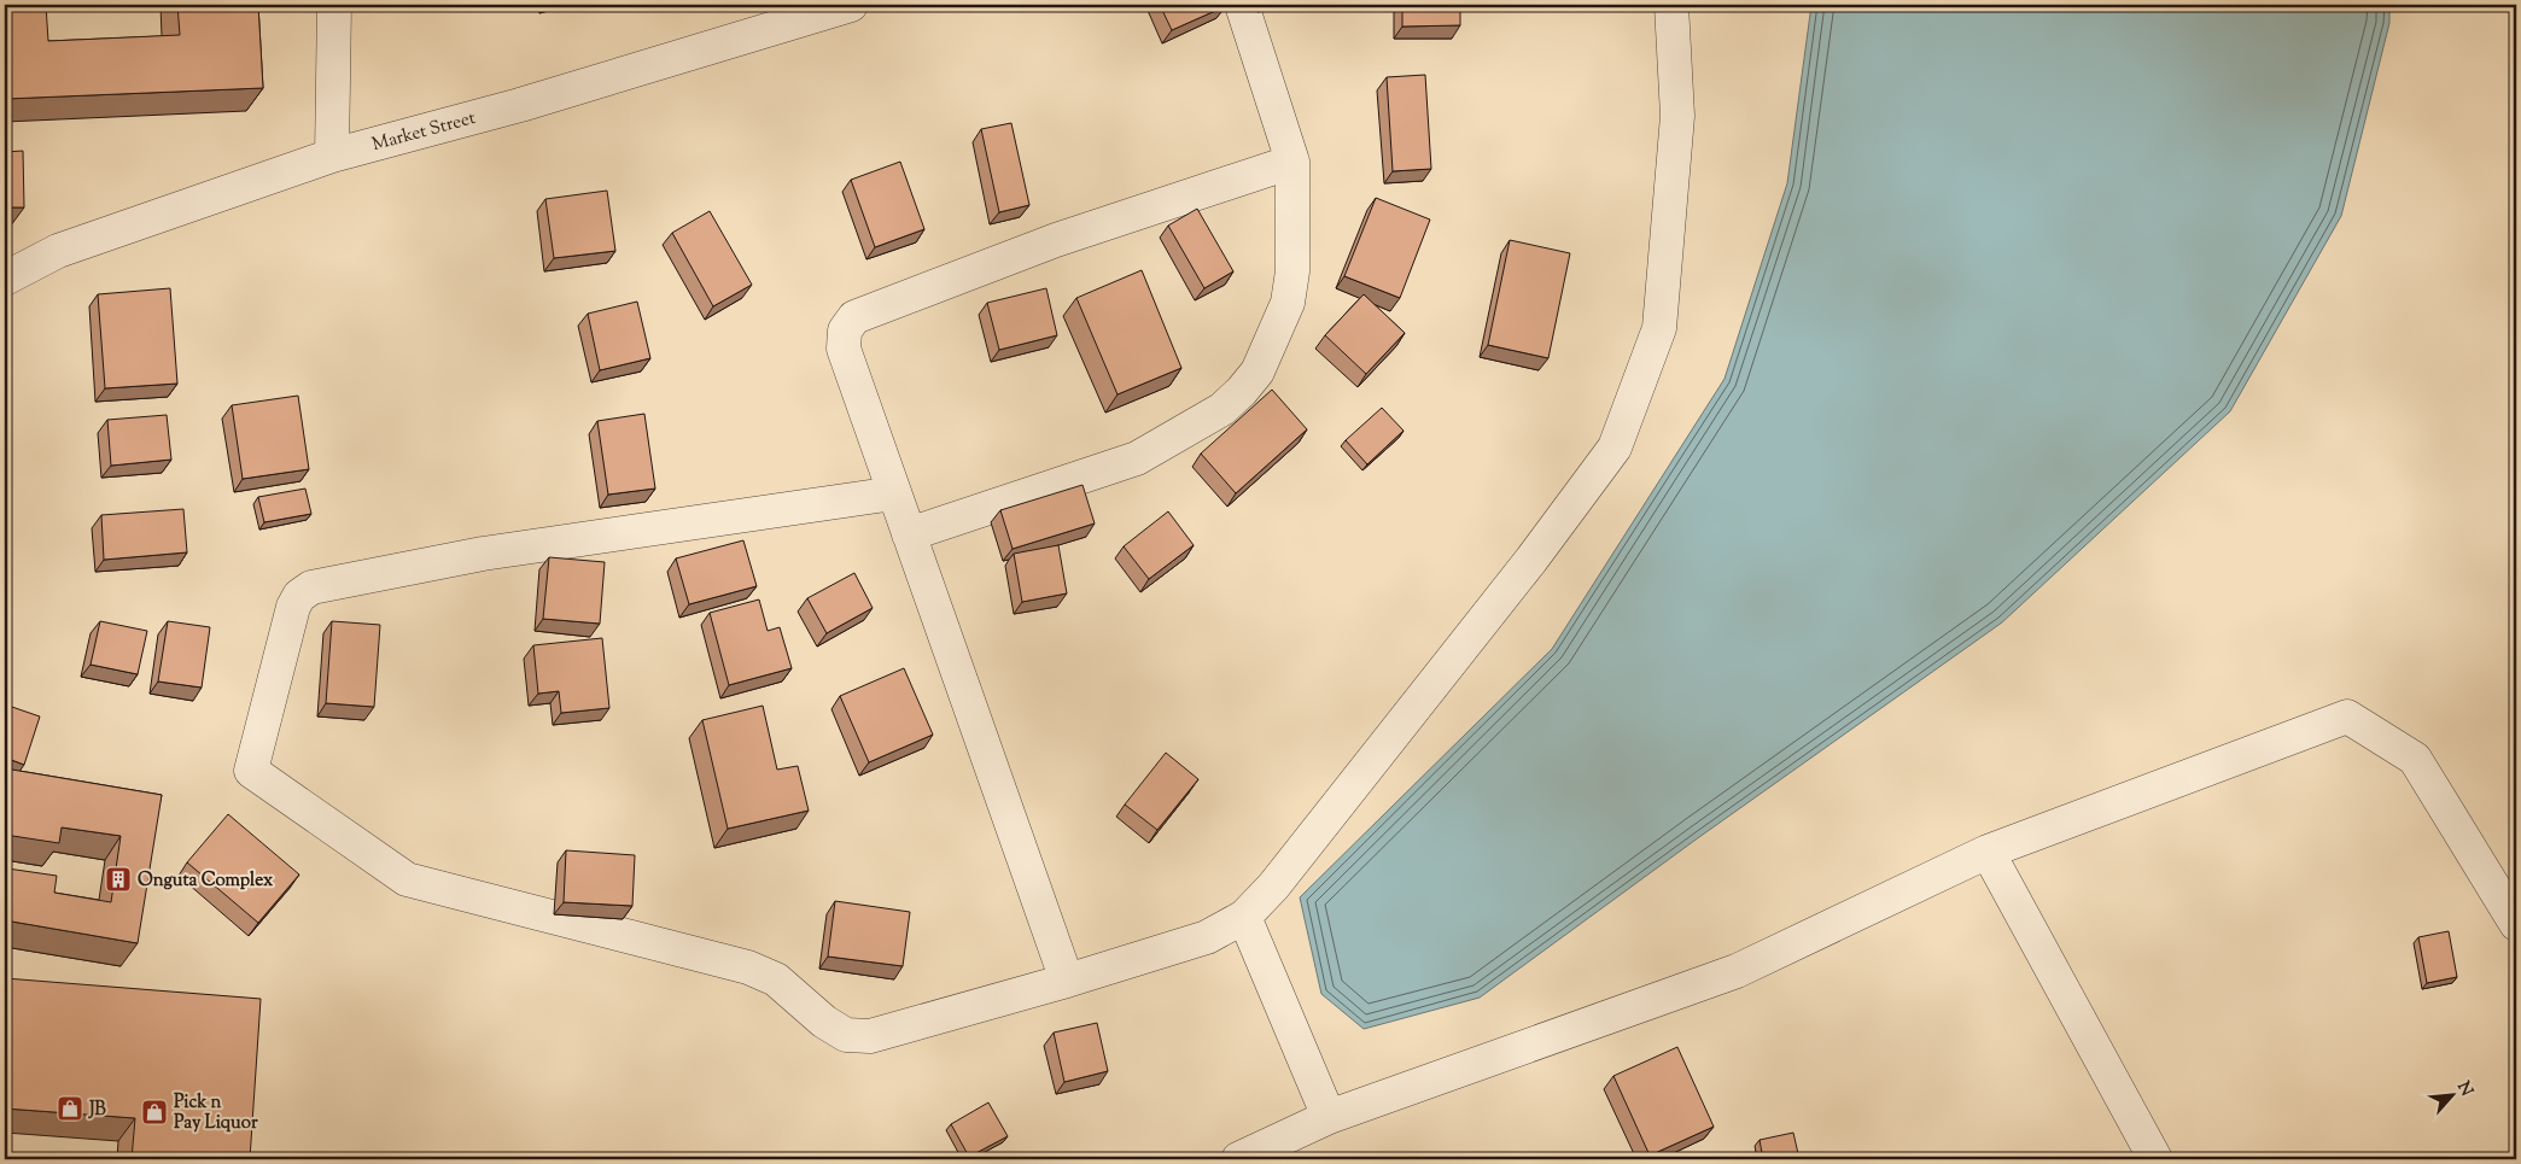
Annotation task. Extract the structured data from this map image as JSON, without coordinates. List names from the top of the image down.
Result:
{
  "streets": {
    "street": ["Market Street"]
  },
  "places": {
    "building": ["Onguta Complex"],
    "shop": ["JB", "Pick n Pay Liquor"]
  },
  "north": "top right"
}
